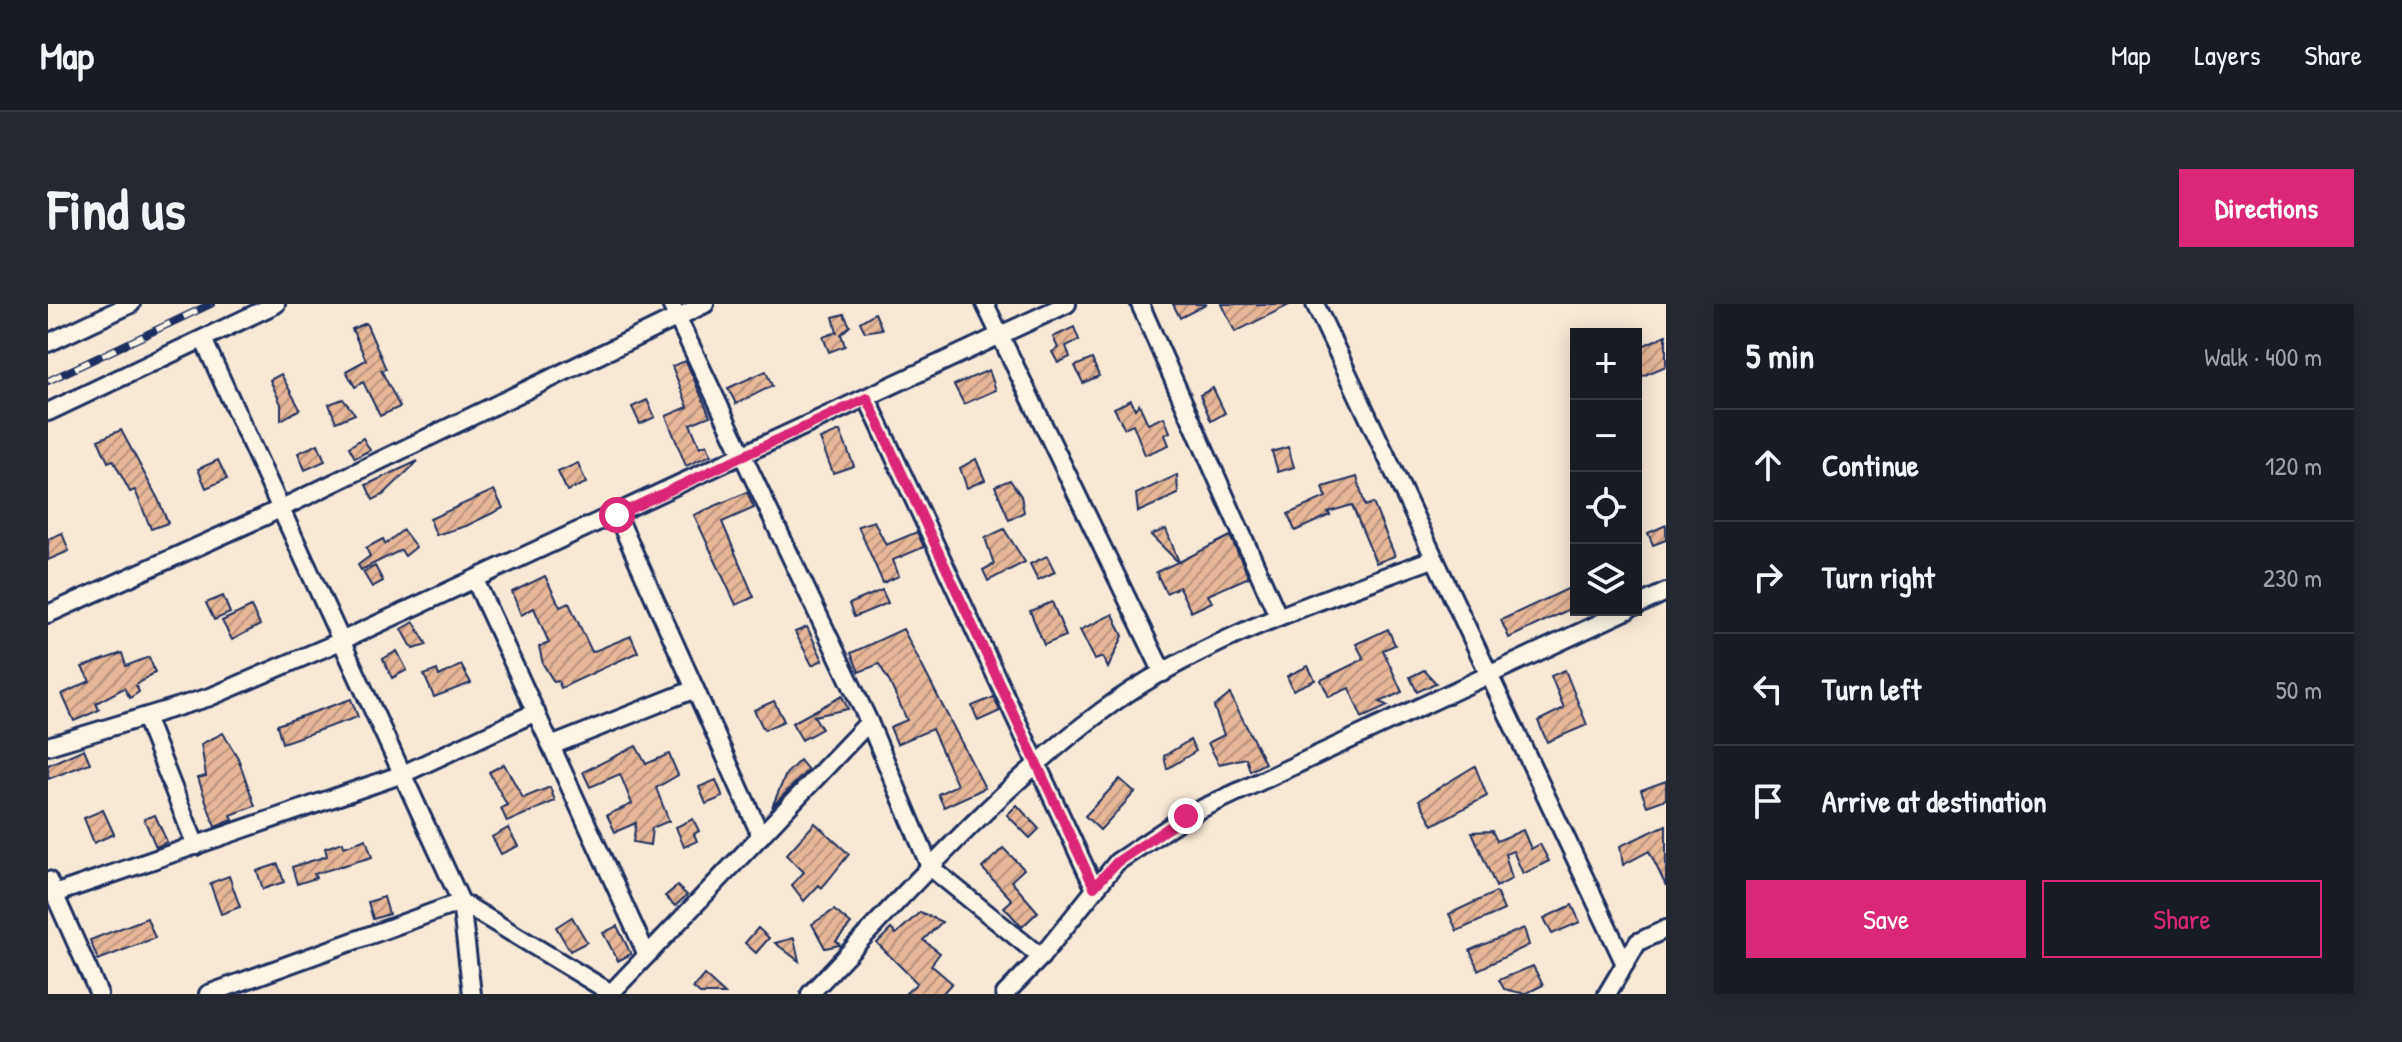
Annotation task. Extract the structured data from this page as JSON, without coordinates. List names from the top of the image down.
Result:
{
  "page": {
    "header": "Map",
    "nav": ["Map", "Layers", "Share"],
    "buttons": [
      "Directions",
      ["Save", "Share"]
    ],
    "title": "Find us",
    "heading": ["5 min", "Walk · 400 m"],
    "map_buttons": ["+", "−"],
    "list": [
      ["Continue", "120 m"],
      ["Turn right", "230 m"],
      ["Turn left", "50 m"],
      "Arrive at destination"
    ]
  }
}
